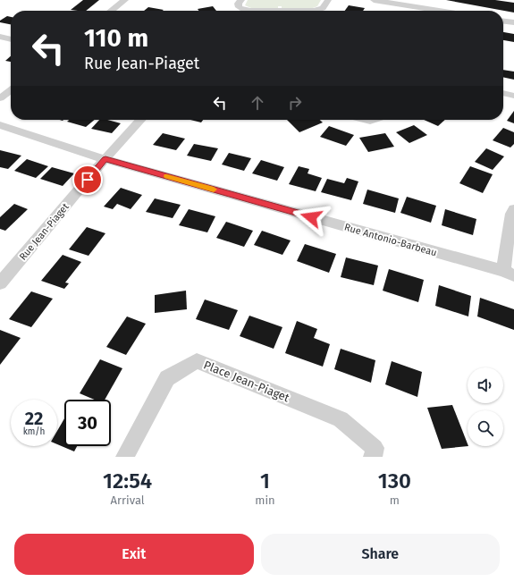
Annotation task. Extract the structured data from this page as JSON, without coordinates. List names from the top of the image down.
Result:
{
  "streets": {
    "street": ["Rue Jean-Piaget", "Rue Antonio-Barbeau", "Place Jean-Piaget"]
  },
  "crossings": [
    ["Rue Jean-Piaget", "Rue Antonio-Barbeau"]
  ],
  "page": {
    "turn": ["110 m", "Rue Jean-Piaget"],
    "speed": "22 km/h",
    "limit": "30",
    "eta": [
      "12:54",
      "Arrival",
      "1",
      "min",
      "130",
      "m"
    ],
    "buttons": ["Exit", "Share"]
  }
}
